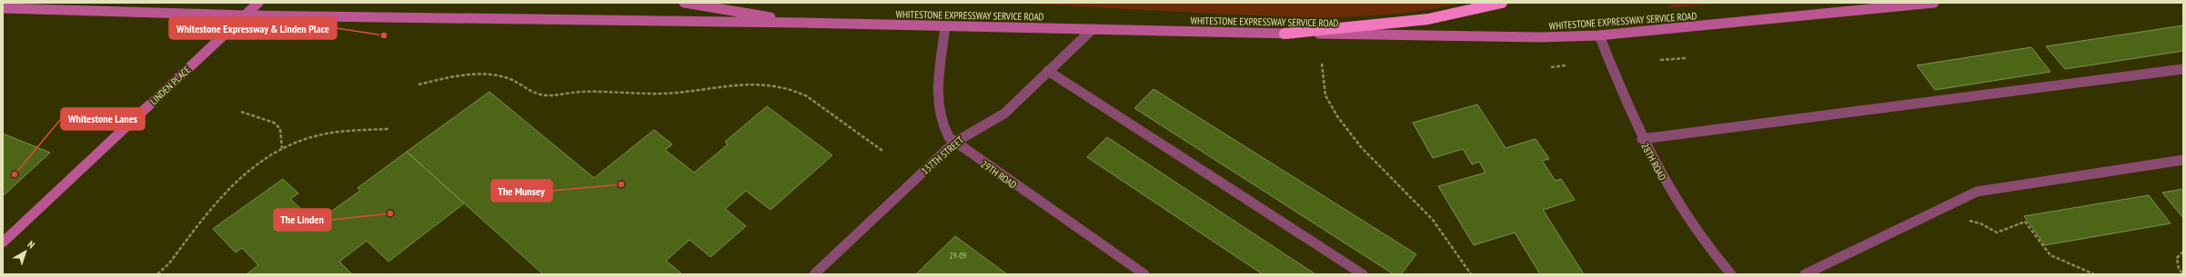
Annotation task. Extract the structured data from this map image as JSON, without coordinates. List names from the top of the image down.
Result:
{
  "streets": {
    "main road": ["WHITESTONE EXPRESSWAY SERVICE ROAD", "LINDEN PLACE"],
    "street": ["137TH STREET", "28TH ROAD", "29TH ROAD"]
  },
  "crossings": [
    ["WHITESTONE EXPRESSWAY SERVICE ROAD", "LINDEN PLACE"],
    ["WHITESTONE EXPRESSWAY SERVICE ROAD", "137TH STREET"],
    ["WHITESTONE EXPRESSWAY SERVICE ROAD", "28TH ROAD"],
    ["WHITESTONE EXPRESSWAY SERVICE ROAD", "29TH ROAD"],
    ["137TH STREET", "29TH ROAD"]
  ],
  "places": [
    "Whitestone Expressway & Linden Place",
    "Whitestone Lanes",
    "The Munsey",
    "The Linden"
  ],
  "house_numbers": ["29-09"],
  "north": "top right"
}
